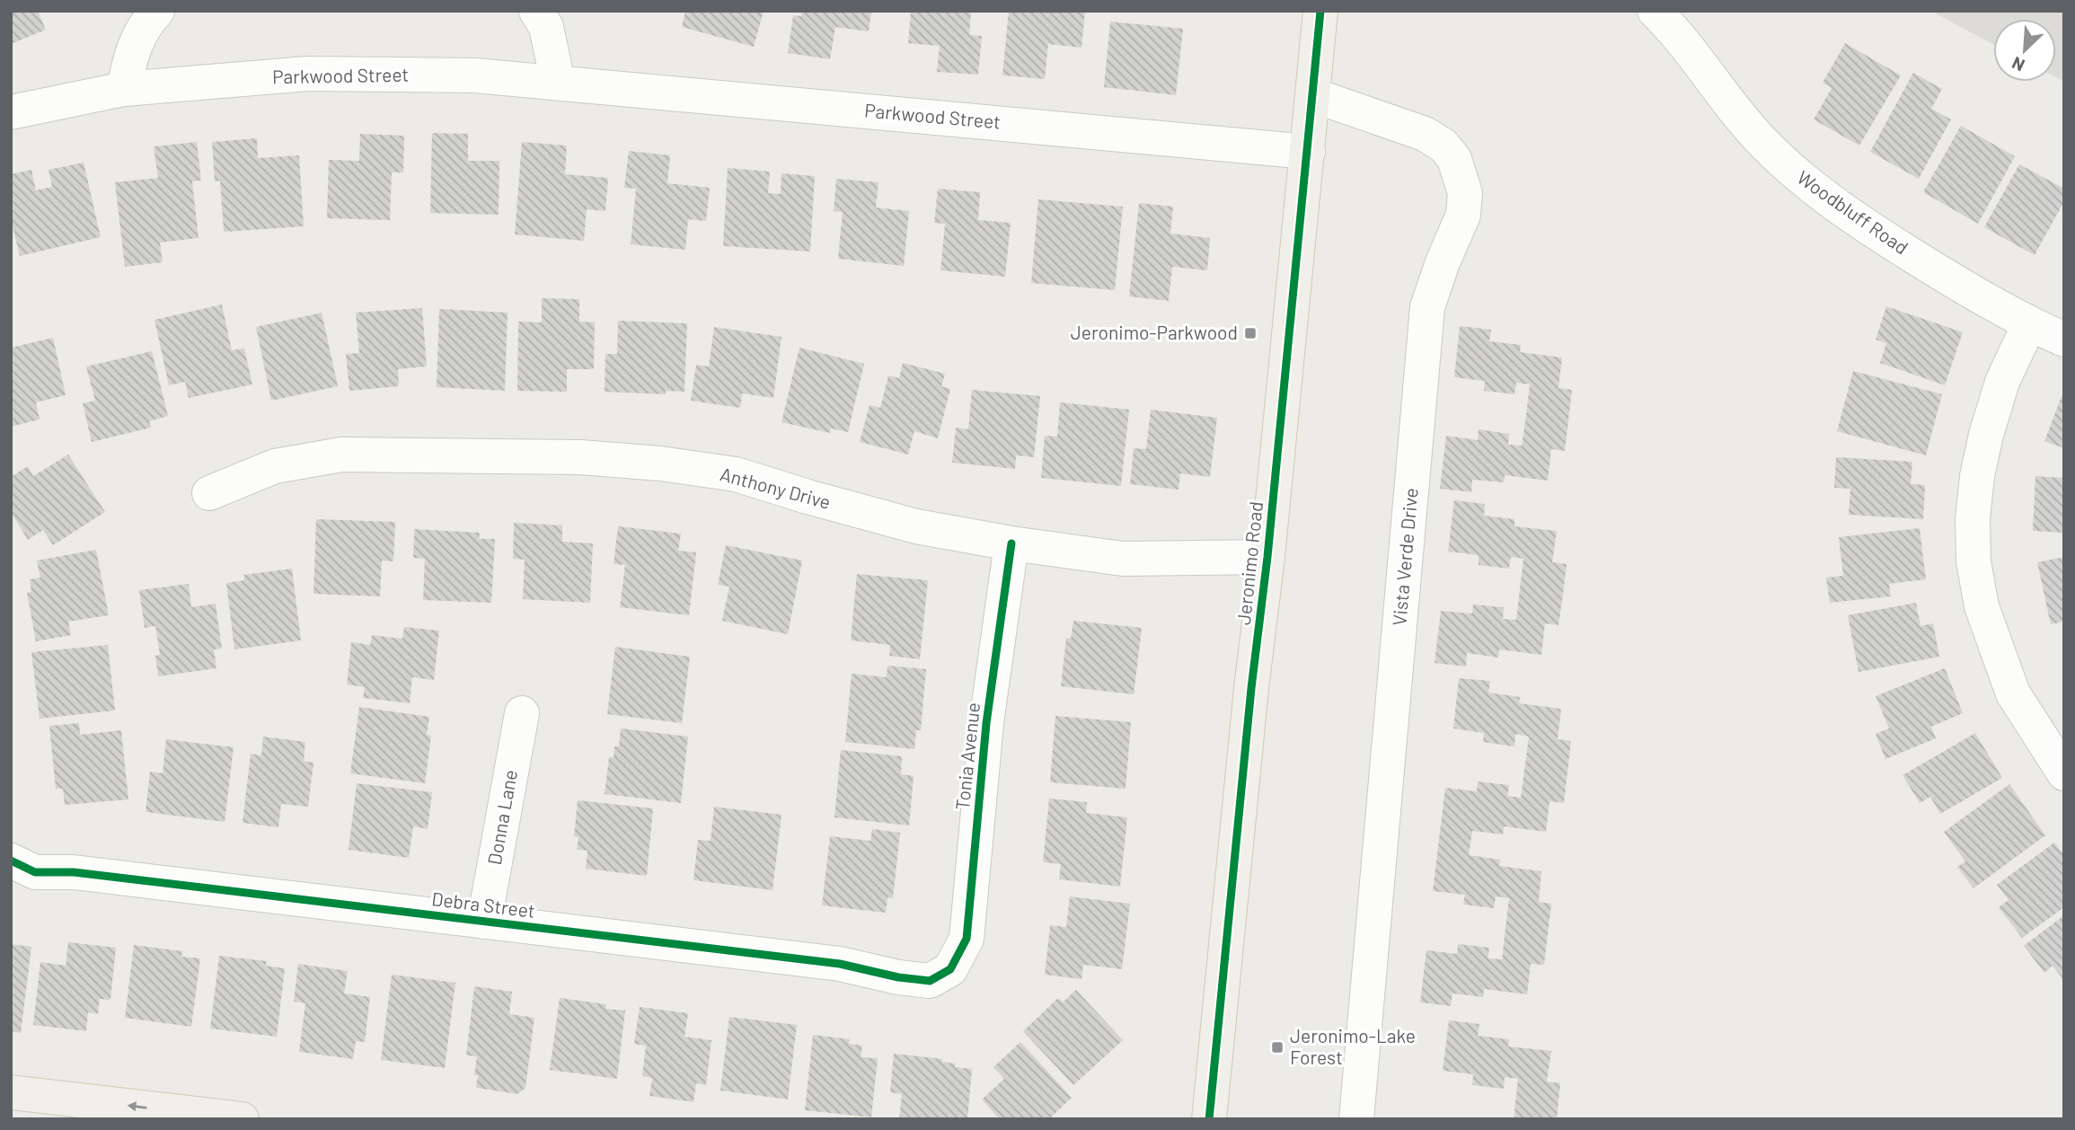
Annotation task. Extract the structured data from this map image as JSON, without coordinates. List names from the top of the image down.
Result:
{
  "streets": {
    "main road": ["Jeronimo Road"],
    "street": [
      "Parkwood Street",
      "Woodbluff Road",
      "Anthony Drive",
      "Vista Verde Drive",
      "Tonia Avenue",
      "Donna Lane",
      "Debra Street"
    ]
  },
  "crossings": [
    ["Parkwood Street", "Jeronimo Road"],
    ["Anthony Drive", "Jeronimo Road"],
    ["Anthony Drive", "Tonia Avenue"],
    ["Vista Verde Drive", "Jeronimo Road"],
    ["Tonia Avenue", "Debra Street"],
    ["Donna Lane", "Debra Street"]
  ],
  "places": {
    "transit": ["Jeronimo-Parkwood", "Jeronimo-Lake Forest"]
  },
  "north": "bottom left"
}
